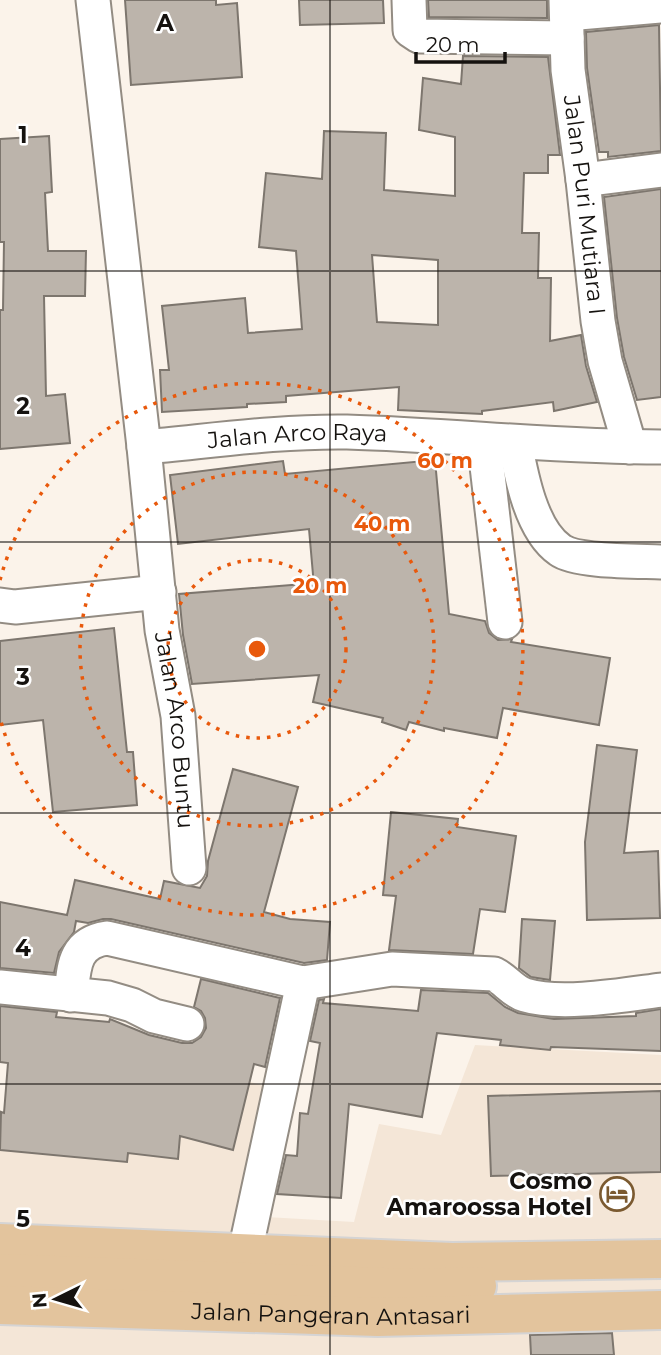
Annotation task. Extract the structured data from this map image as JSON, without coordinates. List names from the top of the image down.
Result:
{
  "streets": {
    "main road": ["Jalan Pangeran Antasari"],
    "street": ["Jalan Puri Mutiara I", "Jalan Arco Raya", "Jalan Arco Buntu"]
  },
  "crossings": [
    ["Jalan Puri Mutiara I", "Jalan Arco Raya"]
  ],
  "places": {
    "hotel": ["Cosmo Amaroossa Hotel"]
  },
  "scale_bar": "20 m",
  "north": "left",
  "grid": {
    "columns": ["A"],
    "rows": [
      "1",
      "2",
      "3",
      "4",
      "5"
    ]
  },
  "rings": ["60 m", "40 m", "20 m"]
}
